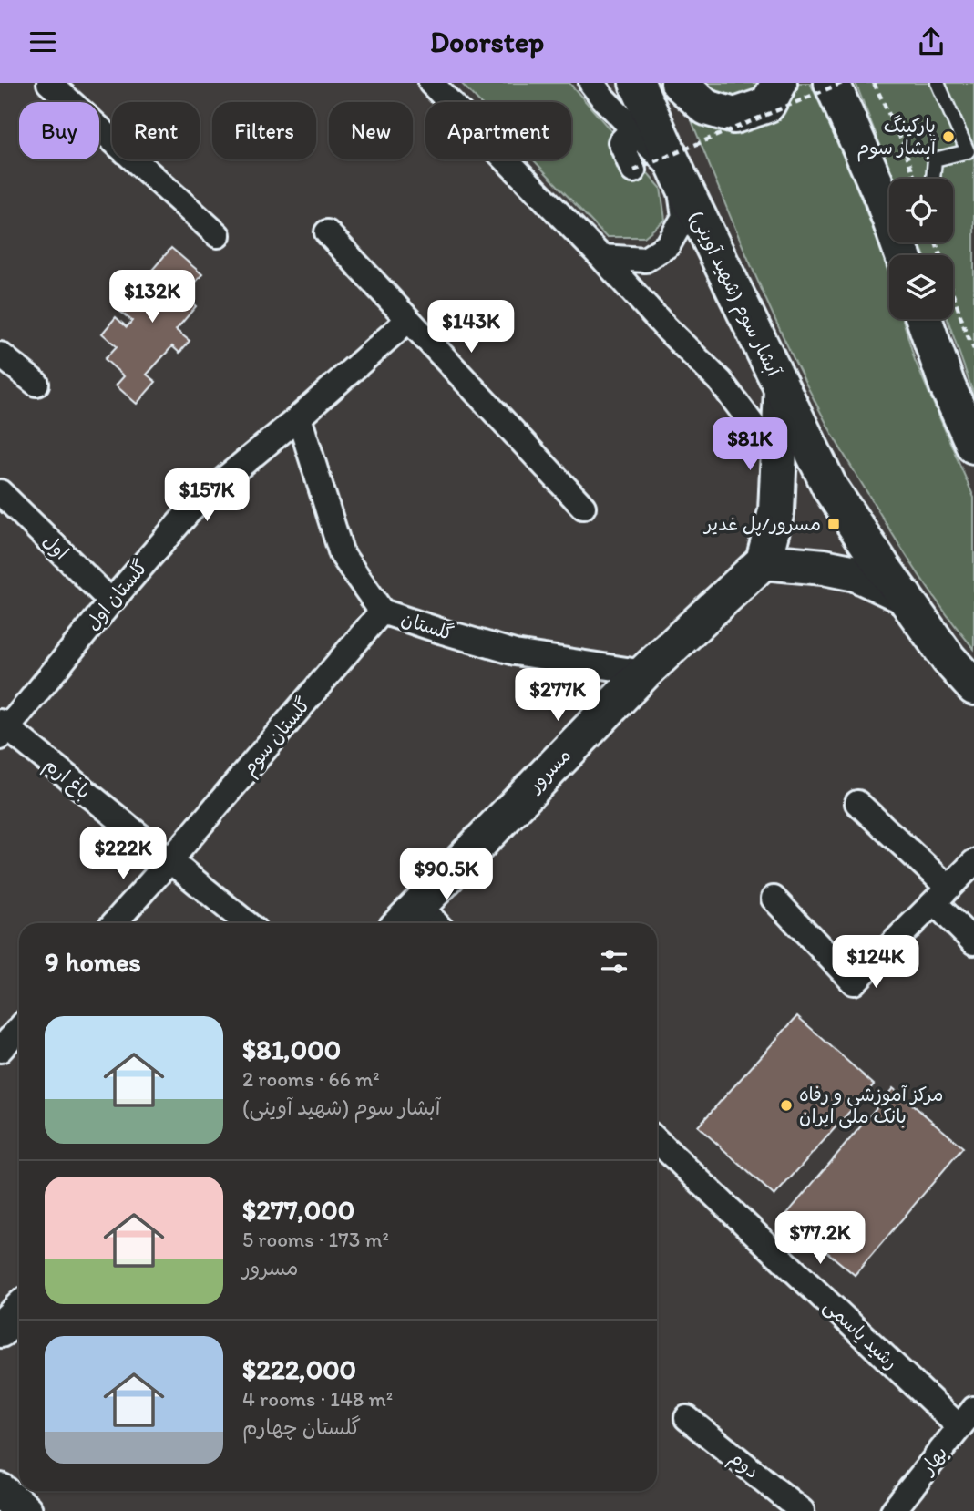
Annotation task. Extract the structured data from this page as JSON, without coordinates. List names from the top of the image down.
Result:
{
  "streets": {
    "main road": ["آبشار سوم (شهید آوینی)", "مسرور"],
    "street": [
      "اول",
      "گلستان اول",
      "گلستان",
      "گلستان سوم",
      "باغ ارم",
      "رشید یاسمی",
      "بهار",
      "دوم"
    ]
  },
  "crossings": [
    ["اول", "گلستان اول"],
    ["گلستان اول", "گلستان"],
    ["گلستان اول", "باغ ارم"],
    ["گلستان", "گلستان سوم"],
    ["گلستان", "مسرور"],
    ["گلستان سوم", "باغ ارم"],
    ["رشید یاسمی", "بهار"]
  ],
  "places": {
    "other": ["پارکینگ آبشار سوم", "مرکز آموزشی و رفاه بانک ملی ایران"],
    "transit": ["مسرور/پل غدیر"]
  },
  "page": {
    "header": "Doorstep",
    "chip": [
      "Buy",
      "Rent",
      "Filters",
      "New",
      "Apartment"
    ],
    "price": [
      "$132K",
      "$143K",
      "$81K",
      "$157K",
      "$277K",
      "$222K",
      "$90.5K",
      "$124K",
      "$77.2K"
    ],
    "heading": "9 homes",
    "list": [
      {
        "name": "$81,000",
        "note": "2 rooms · 66 m² · آبشار سوم (شهید آوینی)"
      },
      {
        "name": "$277,000",
        "note": "5 rooms · 173 m² · مسرور"
      },
      {
        "name": "$222,000",
        "note": "4 rooms · 148 m² · گلستان چهارم"
      }
    ]
  }
}
